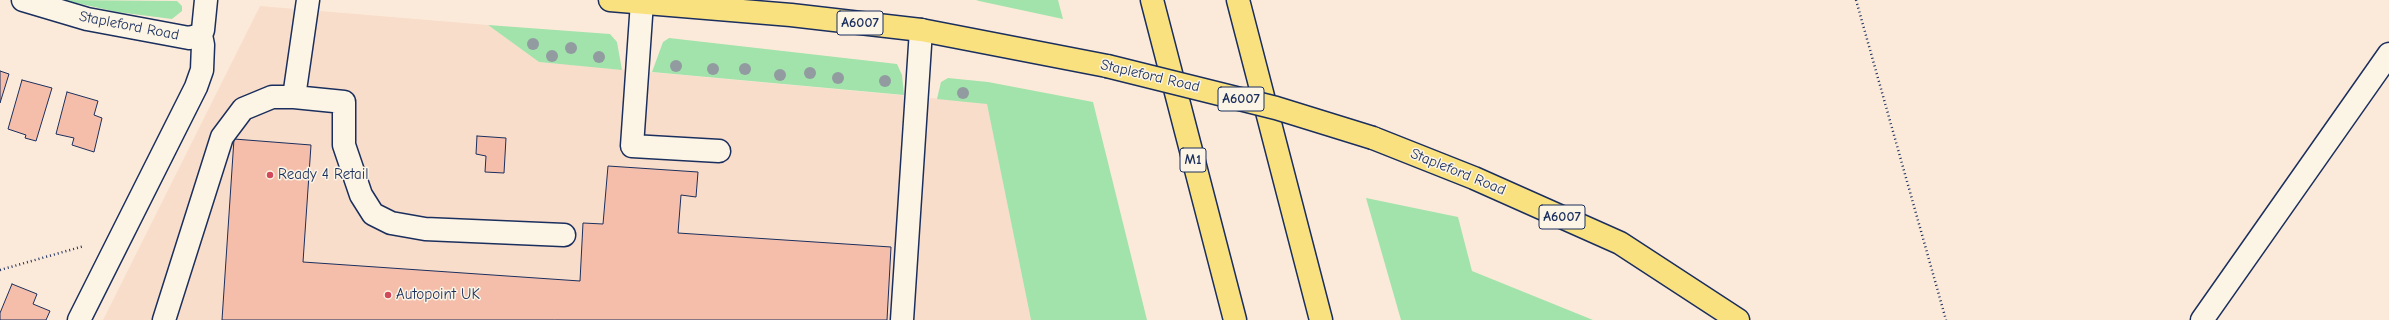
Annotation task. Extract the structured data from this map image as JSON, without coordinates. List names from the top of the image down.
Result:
{
  "streets": {
    "main road": ["A6007", "Stapleford Road", "M1"]
  },
  "places": ["Ready 4 Retail", "Autopoint UK"]
}
